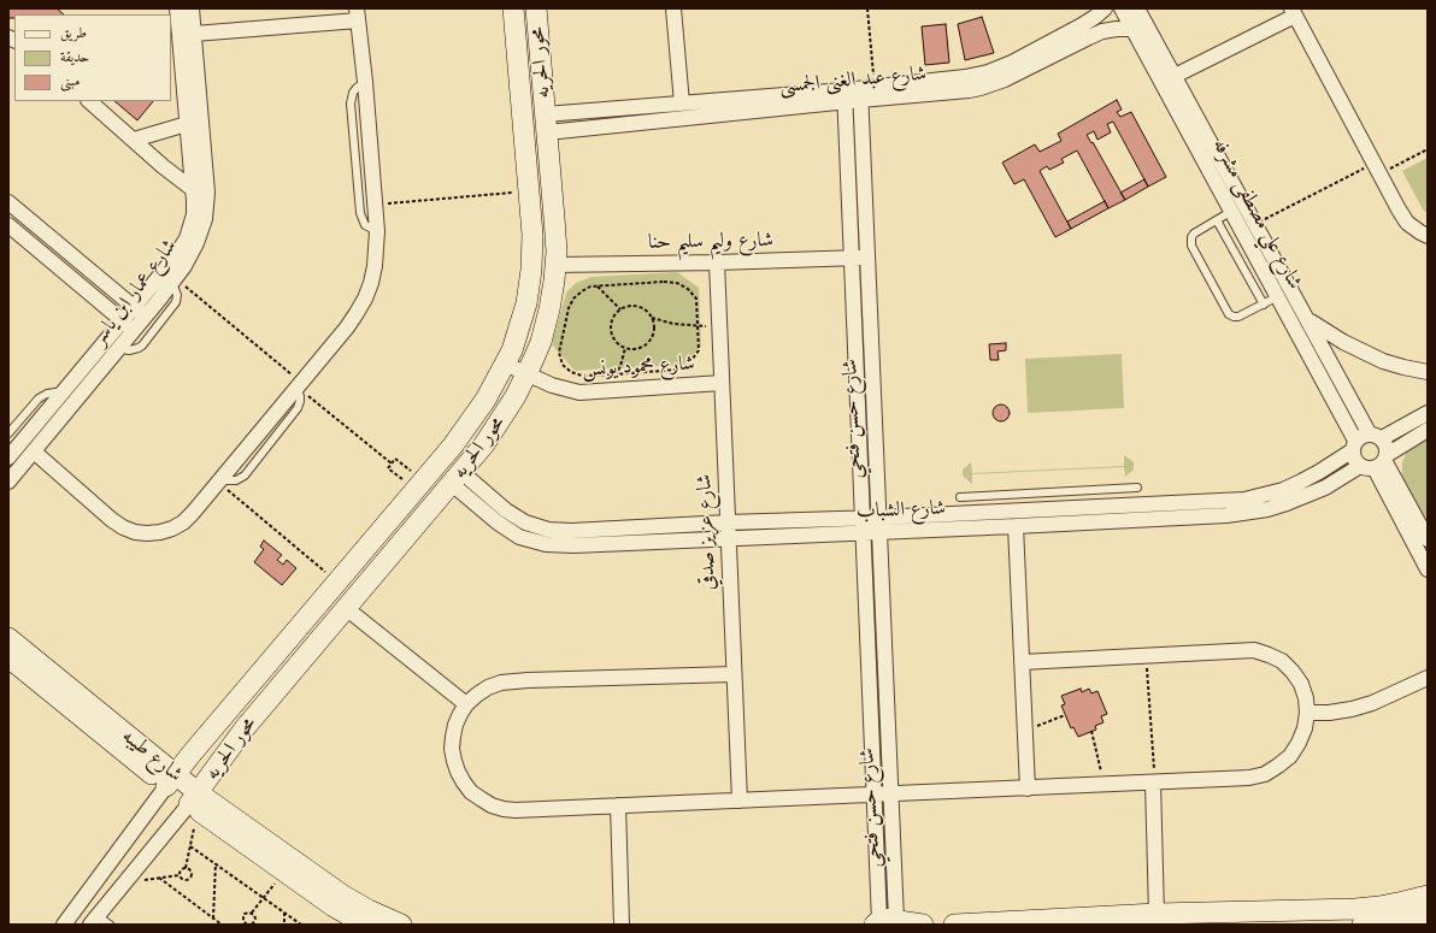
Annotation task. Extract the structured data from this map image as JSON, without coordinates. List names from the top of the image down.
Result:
{
  "streets": {
    "main road": ["محور الحريه", "شارع طيبه"],
    "street": [
      "شارع عبد الغنى الجمسى",
      "شارع علي مصطفى مشرفه",
      "شارع وليم سليم حنا",
      "شارع عمار ابن ياسر",
      "شارع محمود يونس",
      "شارع حسن فتحي",
      "شارع الشباب",
      "شارع عزيز صدقي"
    ]
  },
  "crossings": [
    ["محور الحريه", "شارع عبد الغنى الجمسى"],
    ["محور الحريه", "شارع وليم سليم حنا"],
    ["محور الحريه", "شارع محمود يونس"],
    ["محور الحريه", "شارع الشباب"],
    ["محور الحريه", "شارع طيبه"],
    ["شارع عبد الغنى الجمسى", "شارع علي مصطفى مشرفه"],
    ["شارع عبد الغنى الجمسى", "شارع حسن فتحي"],
    ["شارع علي مصطفى مشرفه", "شارع الشباب"],
    ["شارع وليم سليم حنا", "شارع حسن فتحي"],
    ["شارع وليم سليم حنا", "شارع عزيز صدقي"],
    ["شارع محمود يونس", "شارع عزيز صدقي"],
    ["شارع حسن فتحي", "شارع الشباب"],
    ["شارع الشباب", "شارع عزيز صدقي"]
  ],
  "legend": ["طريق", "حديقة", "مبنى"]
}
